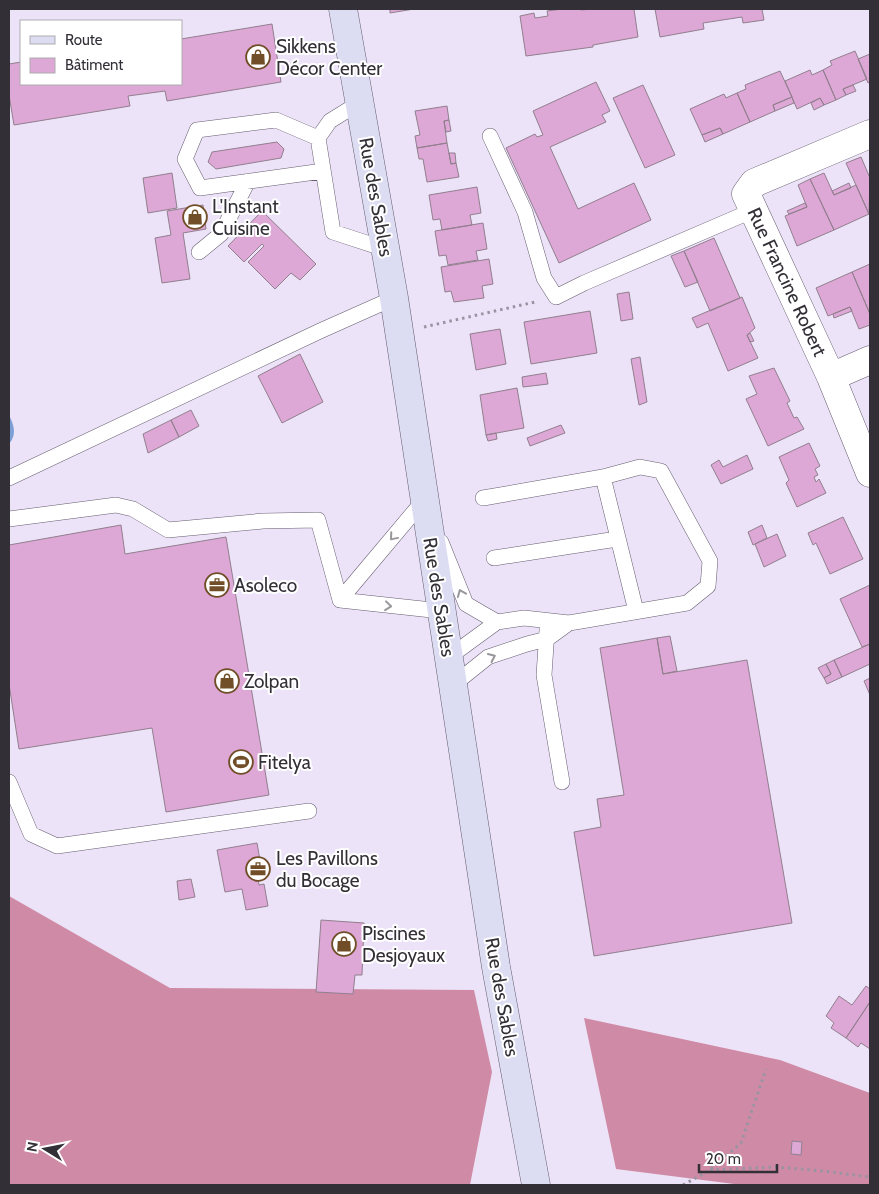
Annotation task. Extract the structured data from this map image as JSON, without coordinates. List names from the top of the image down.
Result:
{
  "streets": {
    "main road": ["Rue des Sables"],
    "street": ["Rue Francine Robert"]
  },
  "places": {
    "shop": [
      "Sikkens Décor Center",
      "L'Instant Cuisine",
      "Zolpan",
      "Piscines Desjoyaux"
    ],
    "office": ["Asoleco", "Les Pavillons du Bocage"],
    "sports": ["Fitelya"]
  },
  "legend": ["Route", "Bâtiment"],
  "scale_bar": "20 m",
  "north": "left"
}
